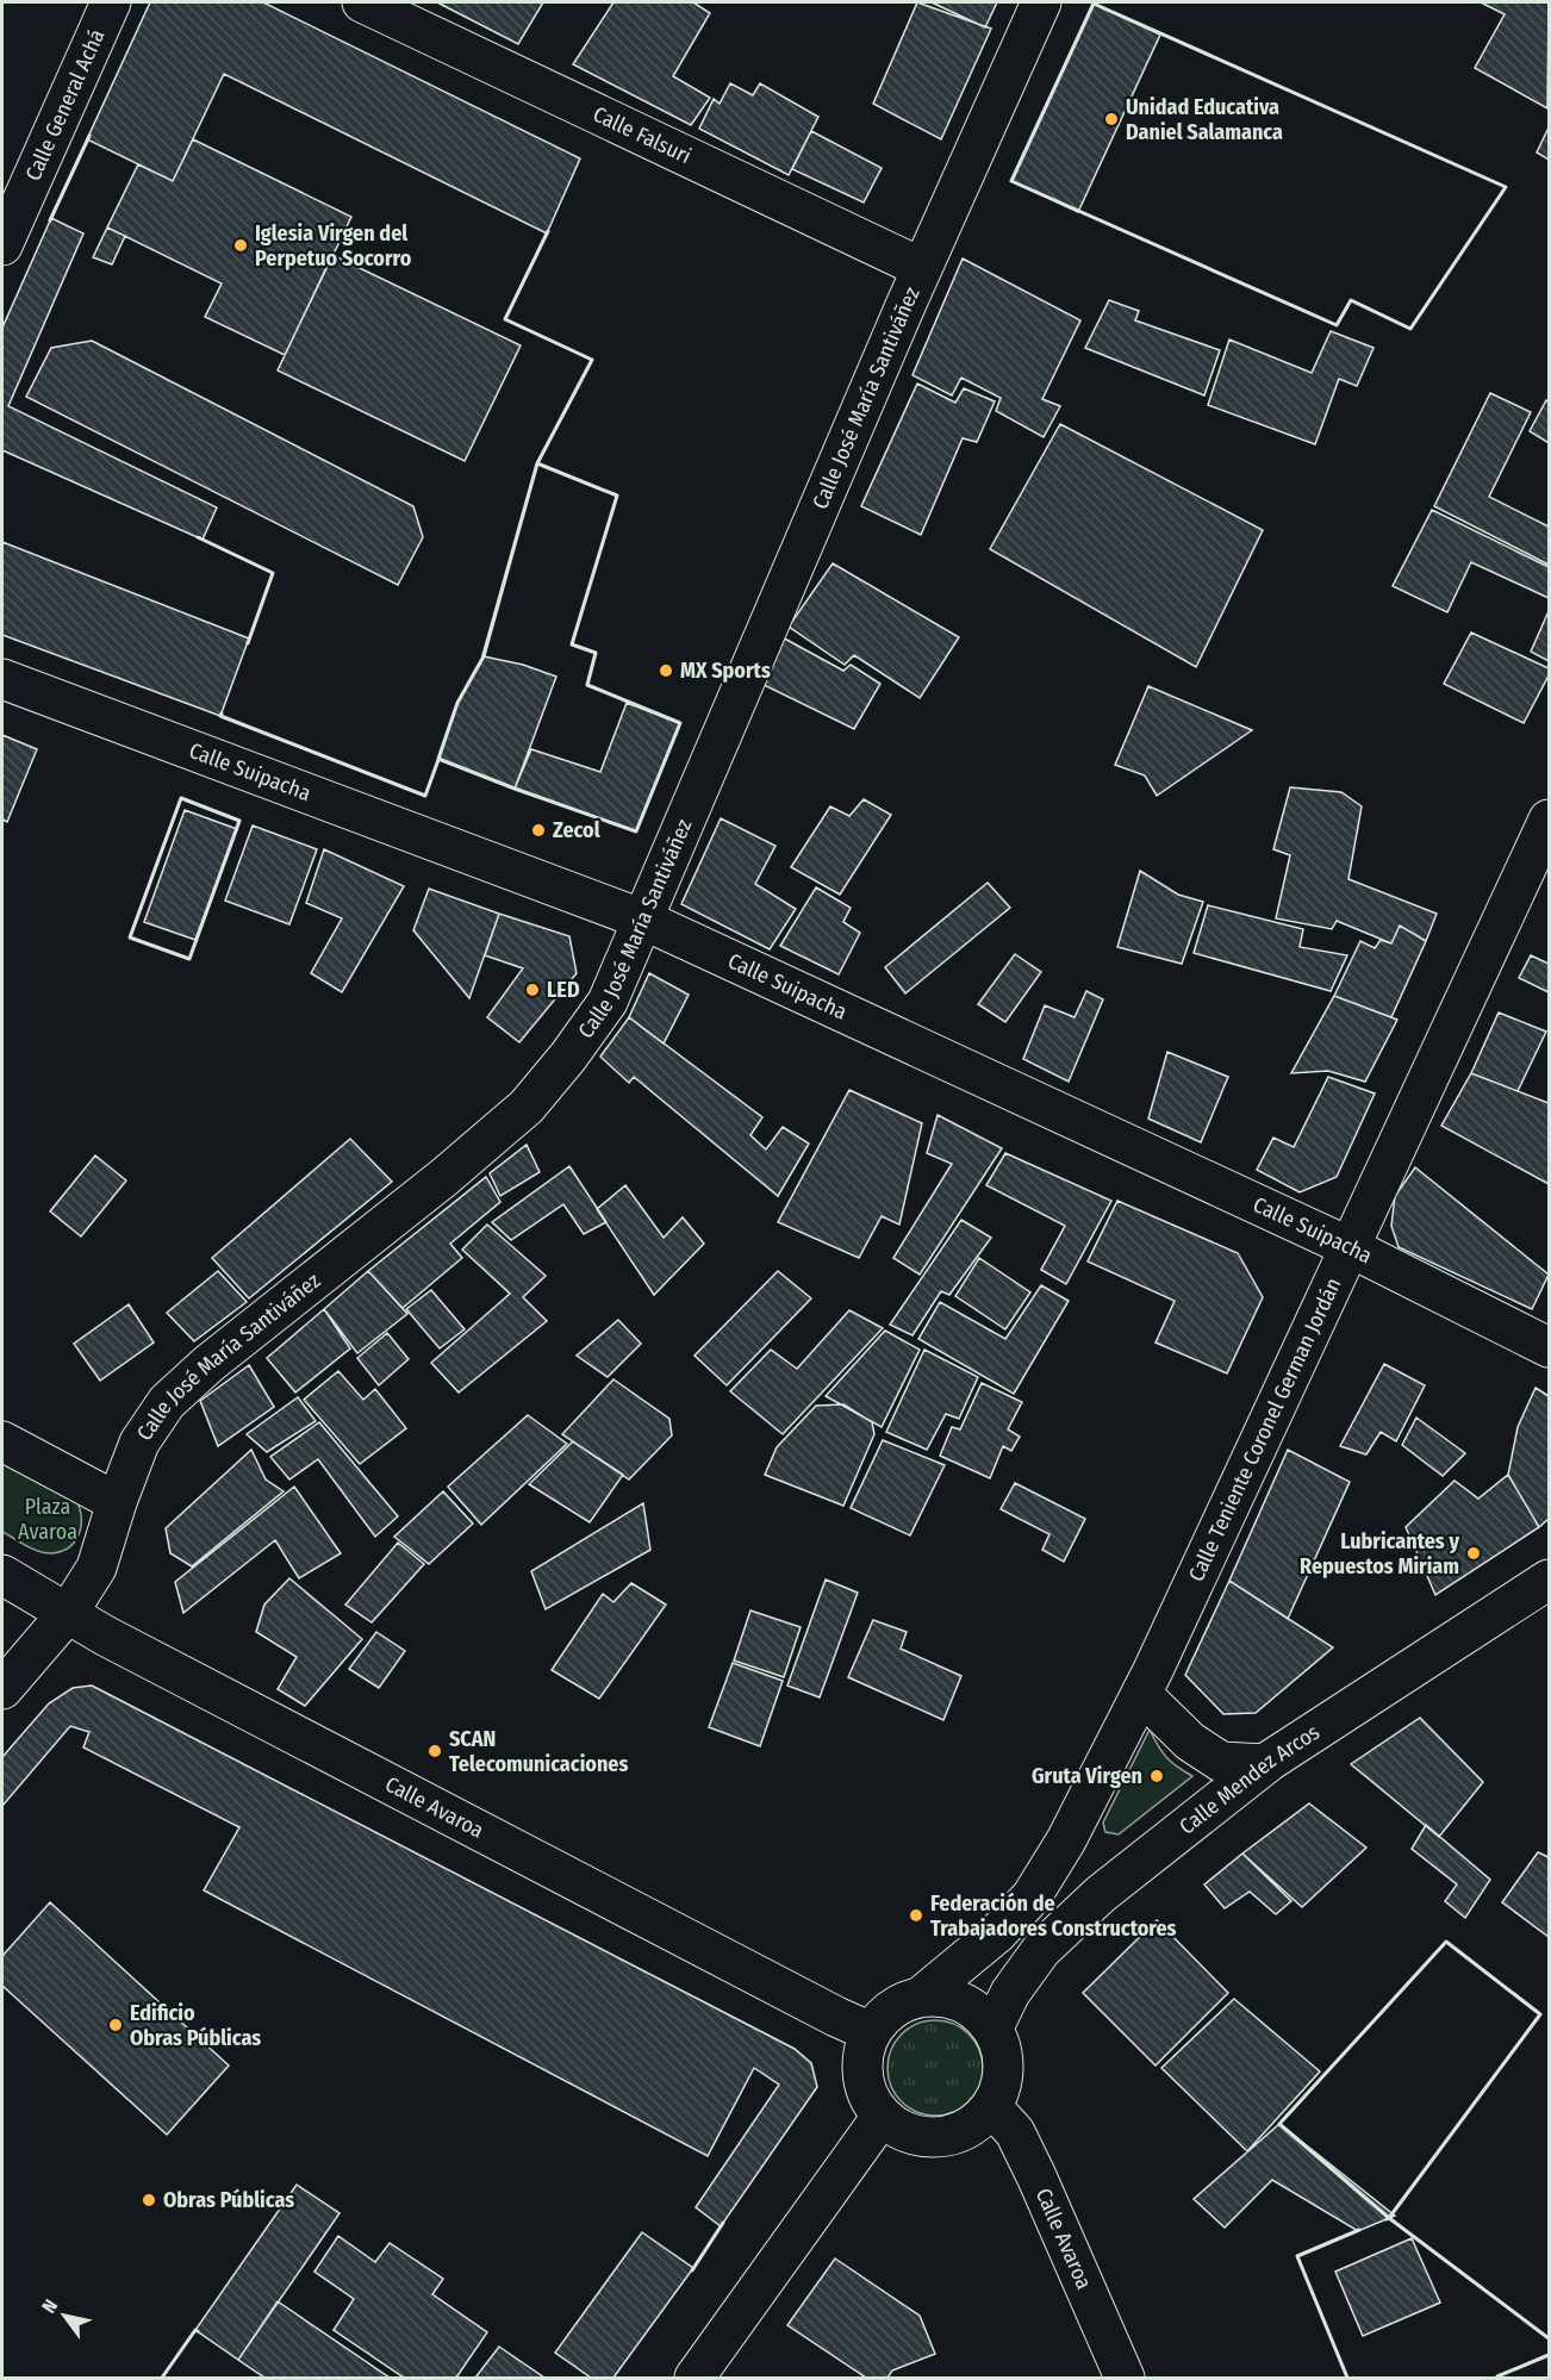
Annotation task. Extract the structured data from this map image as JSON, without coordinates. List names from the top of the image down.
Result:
{
  "streets": {
    "street": [
      "Calle General Achá",
      "Calle Falsuri",
      "Calle José María Santiváñez",
      "Calle Suipacha",
      "Calle Teniente Coronel German Jordán",
      "Calle Mendez Arcos",
      "Calle Avaroa"
    ]
  },
  "crossings": [
    ["Calle Falsuri", "Calle José María Santiváñez"],
    ["Calle José María Santiváñez", "Calle Suipacha"],
    ["Calle José María Santiváñez", "Calle Avaroa"],
    ["Calle Suipacha", "Calle Teniente Coronel German Jordán"],
    ["Calle Teniente Coronel German Jordán", "Calle Mendez Arcos"],
    ["Calle Teniente Coronel German Jordán", "Calle Avaroa"],
    ["Calle Mendez Arcos", "Calle Avaroa"]
  ],
  "parks": ["Plaza Avaroa"],
  "places": [
    "Unidad Educativa Daniel Salamanca",
    "Iglesia Virgen del Perpetuo Socorro",
    "MX Sports",
    "Zecol",
    "LED",
    "Lubricantes y Repuestos Miriam",
    "SCAN Telecomunicaciones",
    "Gruta Virgen",
    "Federación de Trabajadores Constructores",
    "Edificio Obras Públicas",
    "Obras Públicas"
  ],
  "north": "top left"
}
